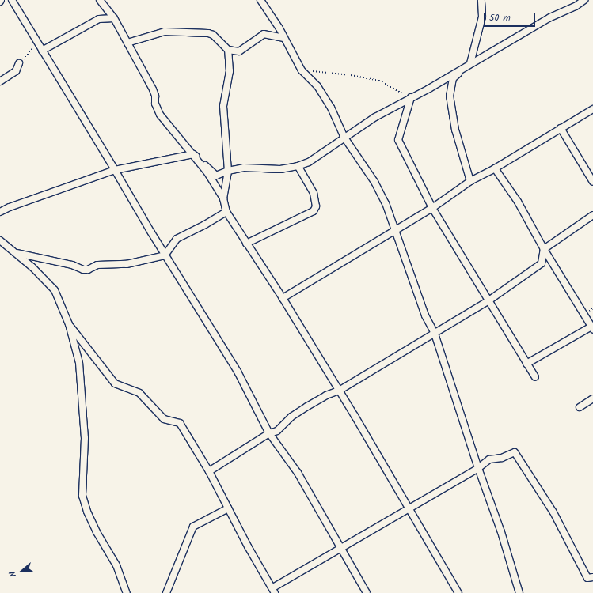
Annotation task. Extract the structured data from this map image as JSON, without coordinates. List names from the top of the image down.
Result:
{
  "scale_bar": "50 m",
  "north": "left"
}
